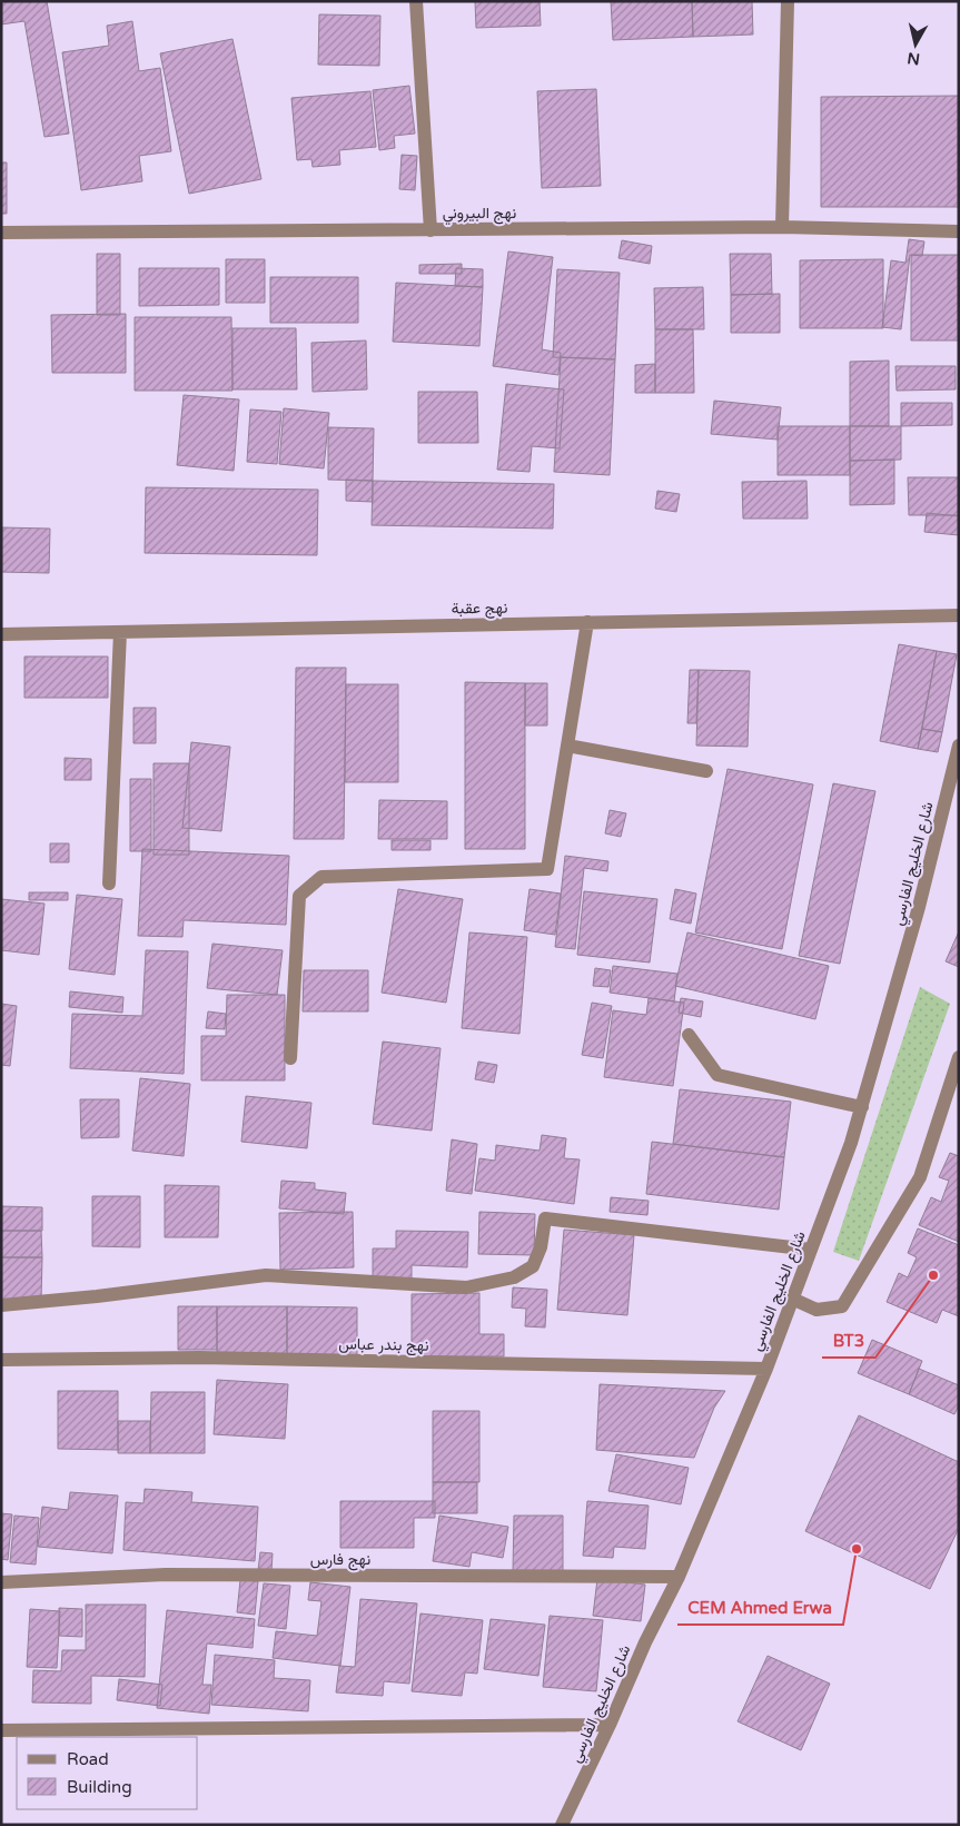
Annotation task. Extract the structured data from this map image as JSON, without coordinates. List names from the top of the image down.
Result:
{
  "streets": {
    "street": [
      "نهج البيروني",
      "نهج عقبة",
      "شارع الخليج الفارسي",
      "نهج بندر عباس",
      "نهج فارس"
    ]
  },
  "crossings": [
    ["شارع الخليج الفارسي", "نهج بندر عباس"],
    ["شارع الخليج الفارسي", "نهج فارس"]
  ],
  "places": ["BT3", "CEM Ahmed Erwa"],
  "legend": ["Road", "Building"],
  "north": "bottom"
}
